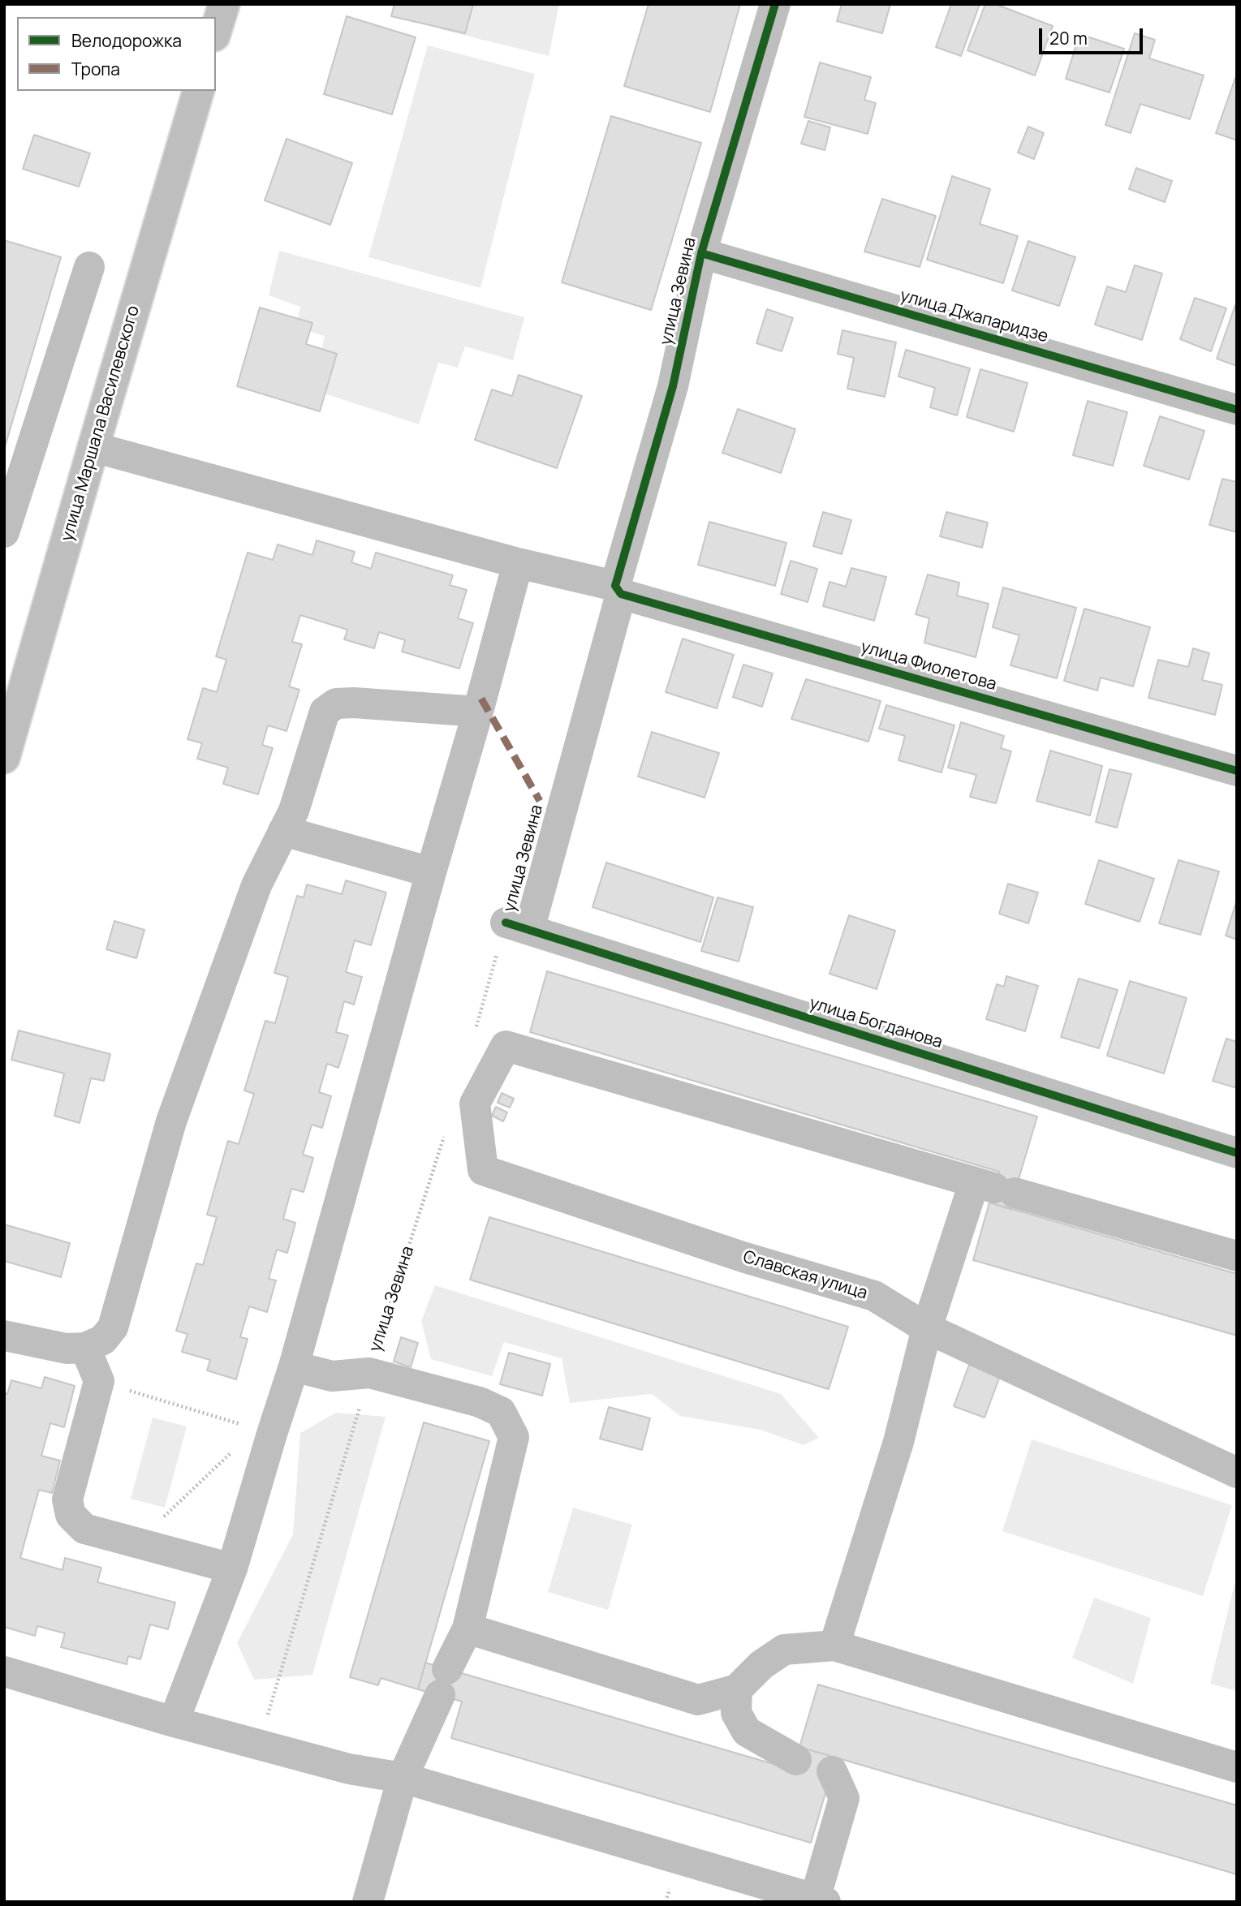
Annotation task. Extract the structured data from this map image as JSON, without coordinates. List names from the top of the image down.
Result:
{
  "streets": {
    "street": [
      "улица Зевина",
      "улица Джапаридзе",
      "улица Маршала Василевского",
      "улица Фиолетова",
      "улица Богданова",
      "Славская улица"
    ]
  },
  "crossings": [
    ["улица Зевина", "улица Джапаридзе"],
    ["улица Зевина", "улица Фиолетова"],
    ["улица Зевина", "улица Богданова"],
    ["улица Маршала Василевского", "улица Фиолетова"]
  ],
  "legend": ["Велодорожка", "Тропа"],
  "scale_bar": "20 m"
}
